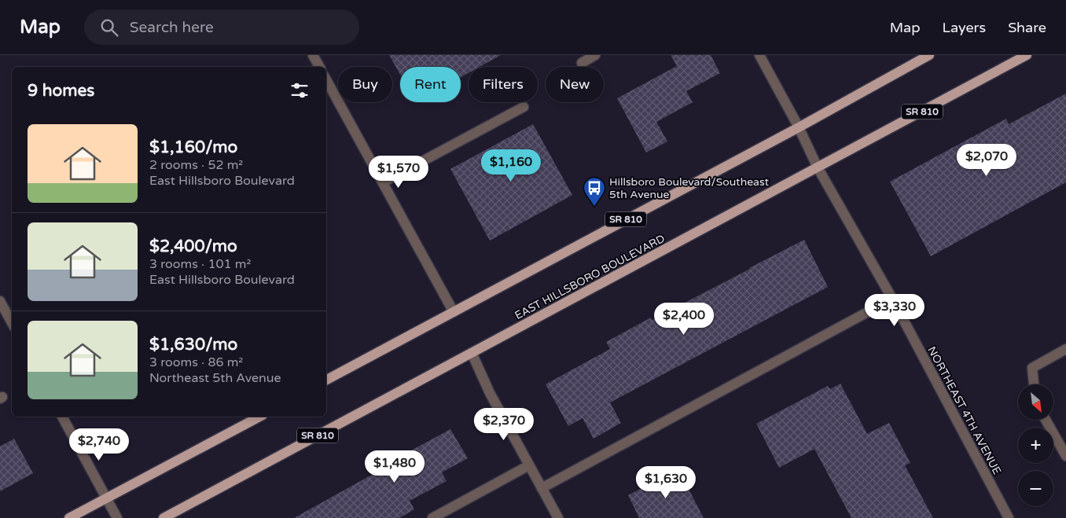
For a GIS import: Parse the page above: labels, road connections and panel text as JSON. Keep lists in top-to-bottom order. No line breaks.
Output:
{"streets":{"main road":["SR 810","EAST HILLSBORO BOULEVARD"],"street":["NORTHEAST 4TH AVENUE"]},"crossings":[["SR 810","NORTHEAST 4TH AVENUE"],["EAST HILLSBORO BOULEVARD","NORTHEAST 4TH AVENUE"]],"places":{"bus stop":["Hillsboro Boulevard/Southeast 5th Avenue"]},"north":"bottom right","page":{"header":"Map","search":"Search here","nav":["Map","Layers","Share"],"chip":["Buy","Rent","Filters","New"],"heading":"9 homes","list":[{"name":"$1,160/mo","note":"2 rooms · 52 m² · East Hillsboro Boulevard"},{"name":"$2,400/mo","note":"3 rooms · 101 m² · East Hillsboro Boulevard"},{"name":"$1,630/mo","note":"3 rooms · 86 m² · Northeast 5th Avenue"}],"price":["$2,070","$1,160","$1,570","$3,330","$2,400","$2,370","$2,740","$1,480","$1,630"],"map_buttons":["+","−"]}}
